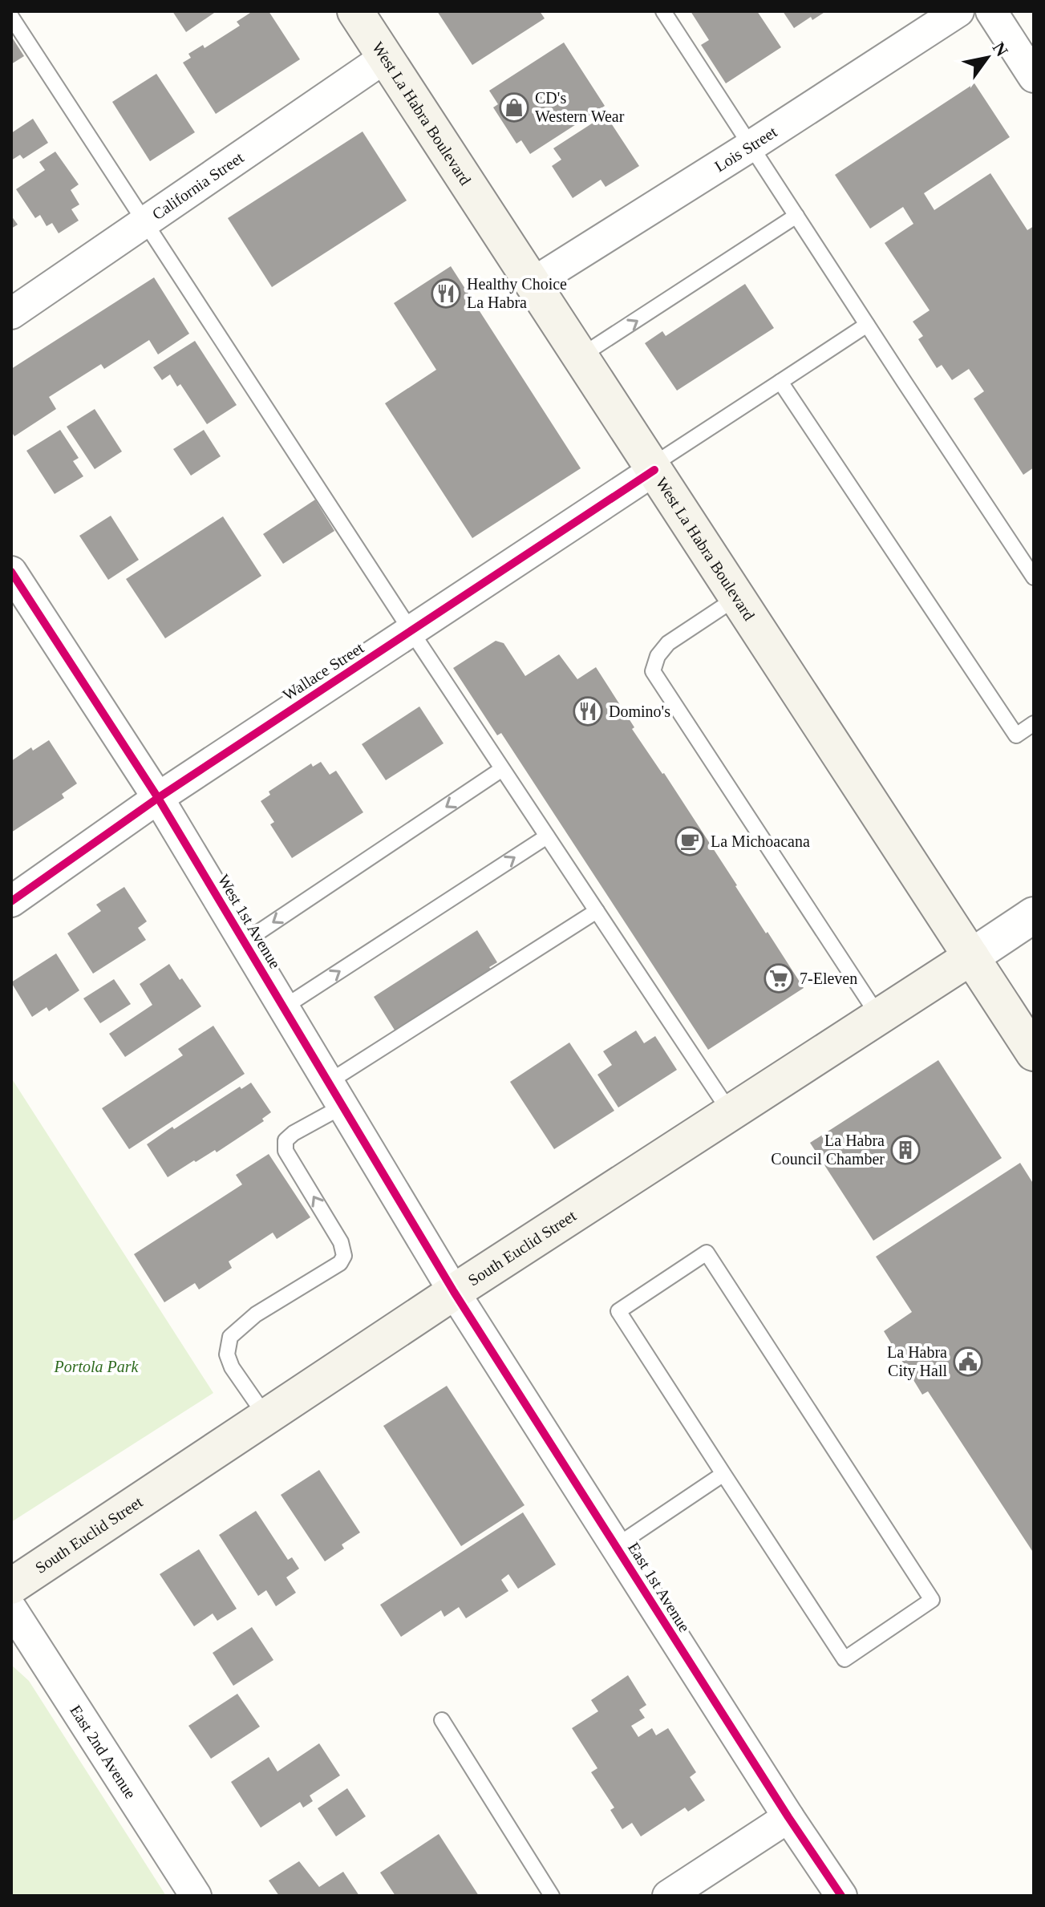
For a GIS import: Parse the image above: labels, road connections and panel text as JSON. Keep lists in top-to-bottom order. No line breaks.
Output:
{"streets":{"main road":["West La Habra Boulevard","South Euclid Street"],"street":["Lois Street","California Street","Wallace Street","West 1st Avenue","East 1st Avenue","East 2nd Avenue"]},"crossings":[["West La Habra Boulevard","Lois Street"],["West La Habra Boulevard","California Street"],["West La Habra Boulevard","Wallace Street"],["West La Habra Boulevard","South Euclid Street"],["Wallace Street","West 1st Avenue"],["West 1st Avenue","South Euclid Street"],["West 1st Avenue","East 1st Avenue"],["South Euclid Street","East 1st Avenue"]],"parks":["Portola Park"],"places":{"shop":["CD's Western Wear"],"restaurant":["Healthy Choice La Habra","Domino's"],"cafe":["La Michoacana"],"supermarket":["7-Eleven"],"building":["La Habra Council Chamber"],"public building":["La Habra City Hall"]},"north":"top right"}
